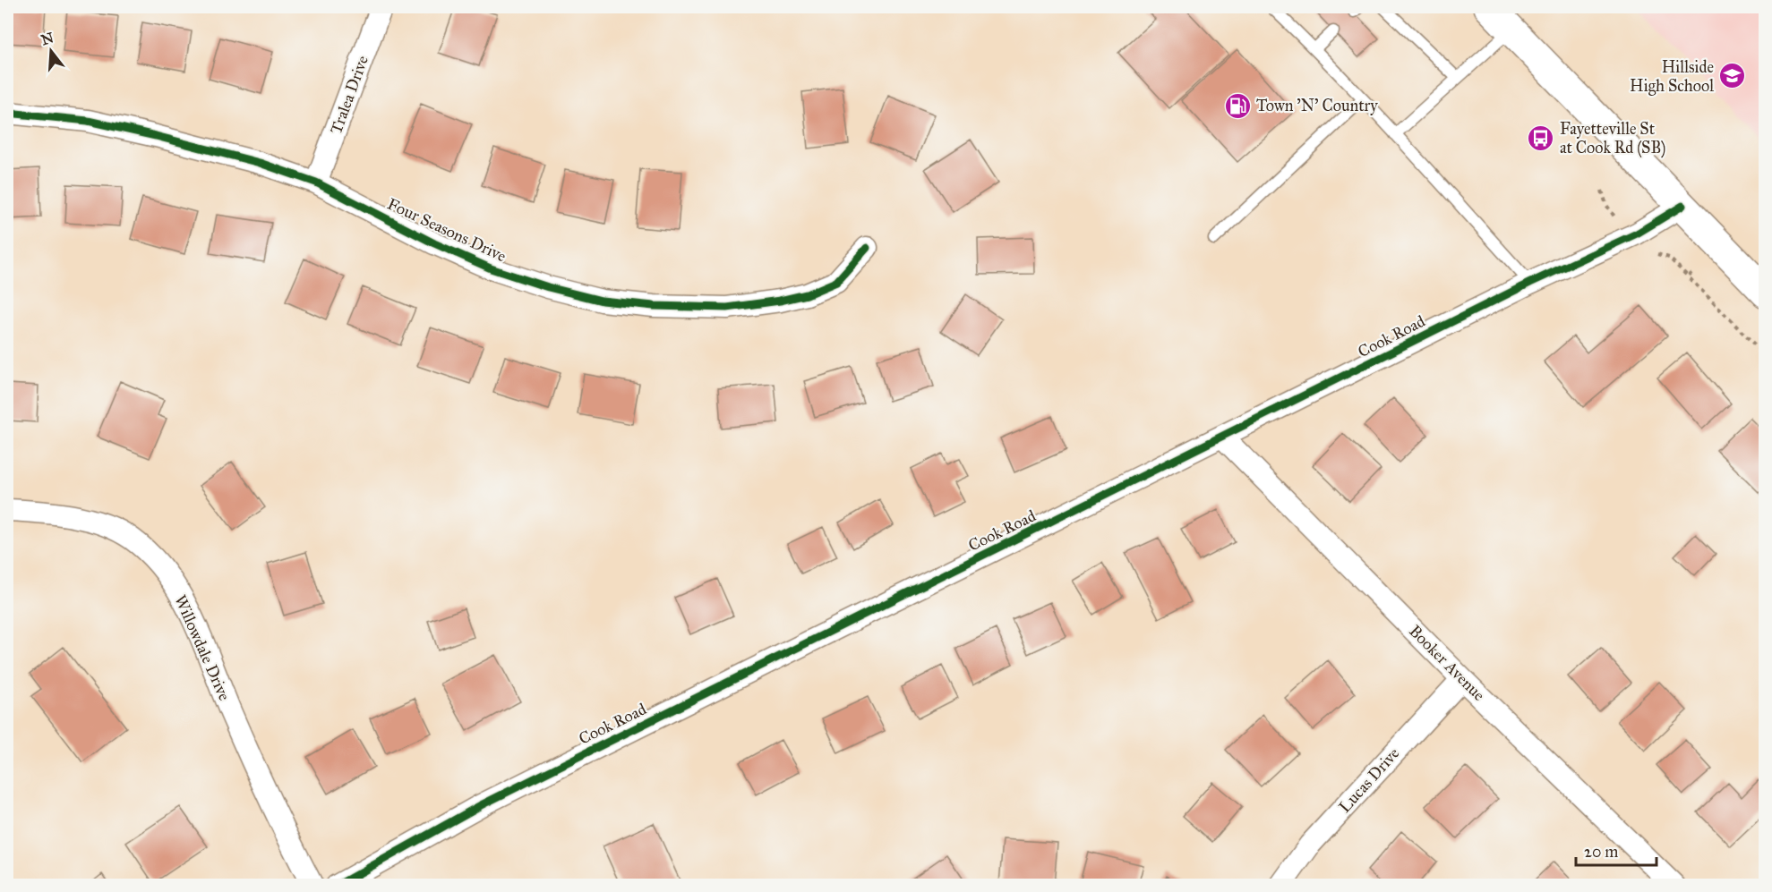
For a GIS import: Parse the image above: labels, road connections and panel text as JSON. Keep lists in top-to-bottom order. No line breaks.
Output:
{"streets":{"street":["Tralea Drive","Four Seasons Drive","Cook Road","Willowdale Drive","Booker Avenue","Lucas Drive"]},"crossings":[["Tralea Drive","Four Seasons Drive"],["Cook Road","Booker Avenue"],["Booker Avenue","Lucas Drive"]],"places":{"school or university":["Hillside High School"],"fuel station":["Town 'N' Country"],"bus stop":["Fayetteville St at Cook Rd (SB)"]},"scale_bar":"20 m","north":"top"}
